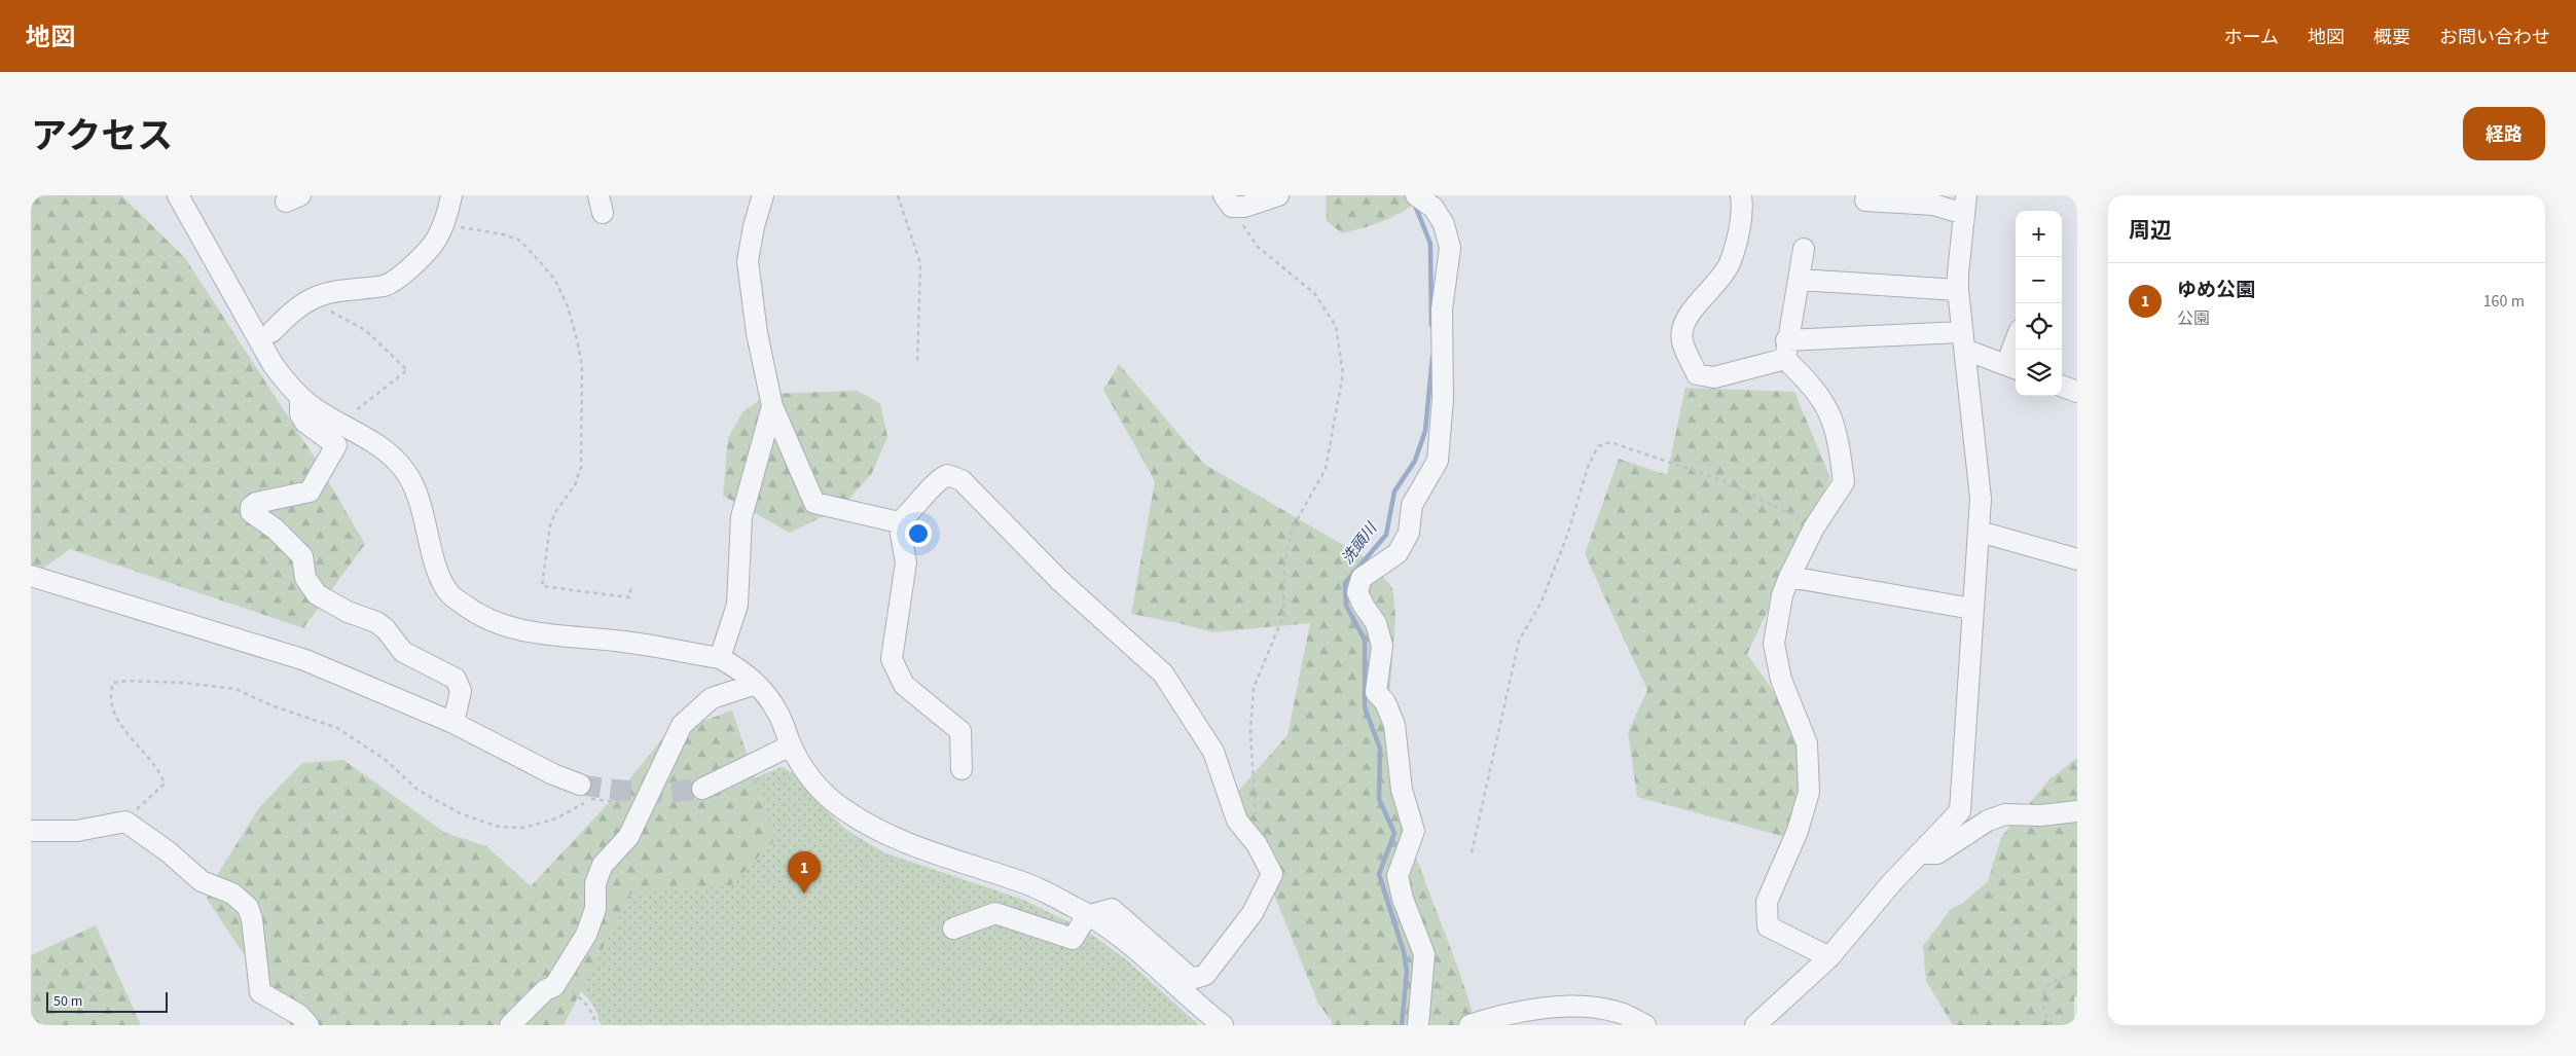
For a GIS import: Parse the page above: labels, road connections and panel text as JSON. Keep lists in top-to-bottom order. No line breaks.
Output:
{"water":["洗頭川"],"scale_bar":"50 m","page":{"header":"地図","nav":["ホーム","地図","概要","お問い合わせ"],"title":"アクセス","buttons":"経路","heading":"周辺","map_buttons":["+","−"],"list":[{"mark":"1","name":"ゆめ公園","note":"公園","value":"160 m"}],"pins":"1","scale":"50 m"}}
